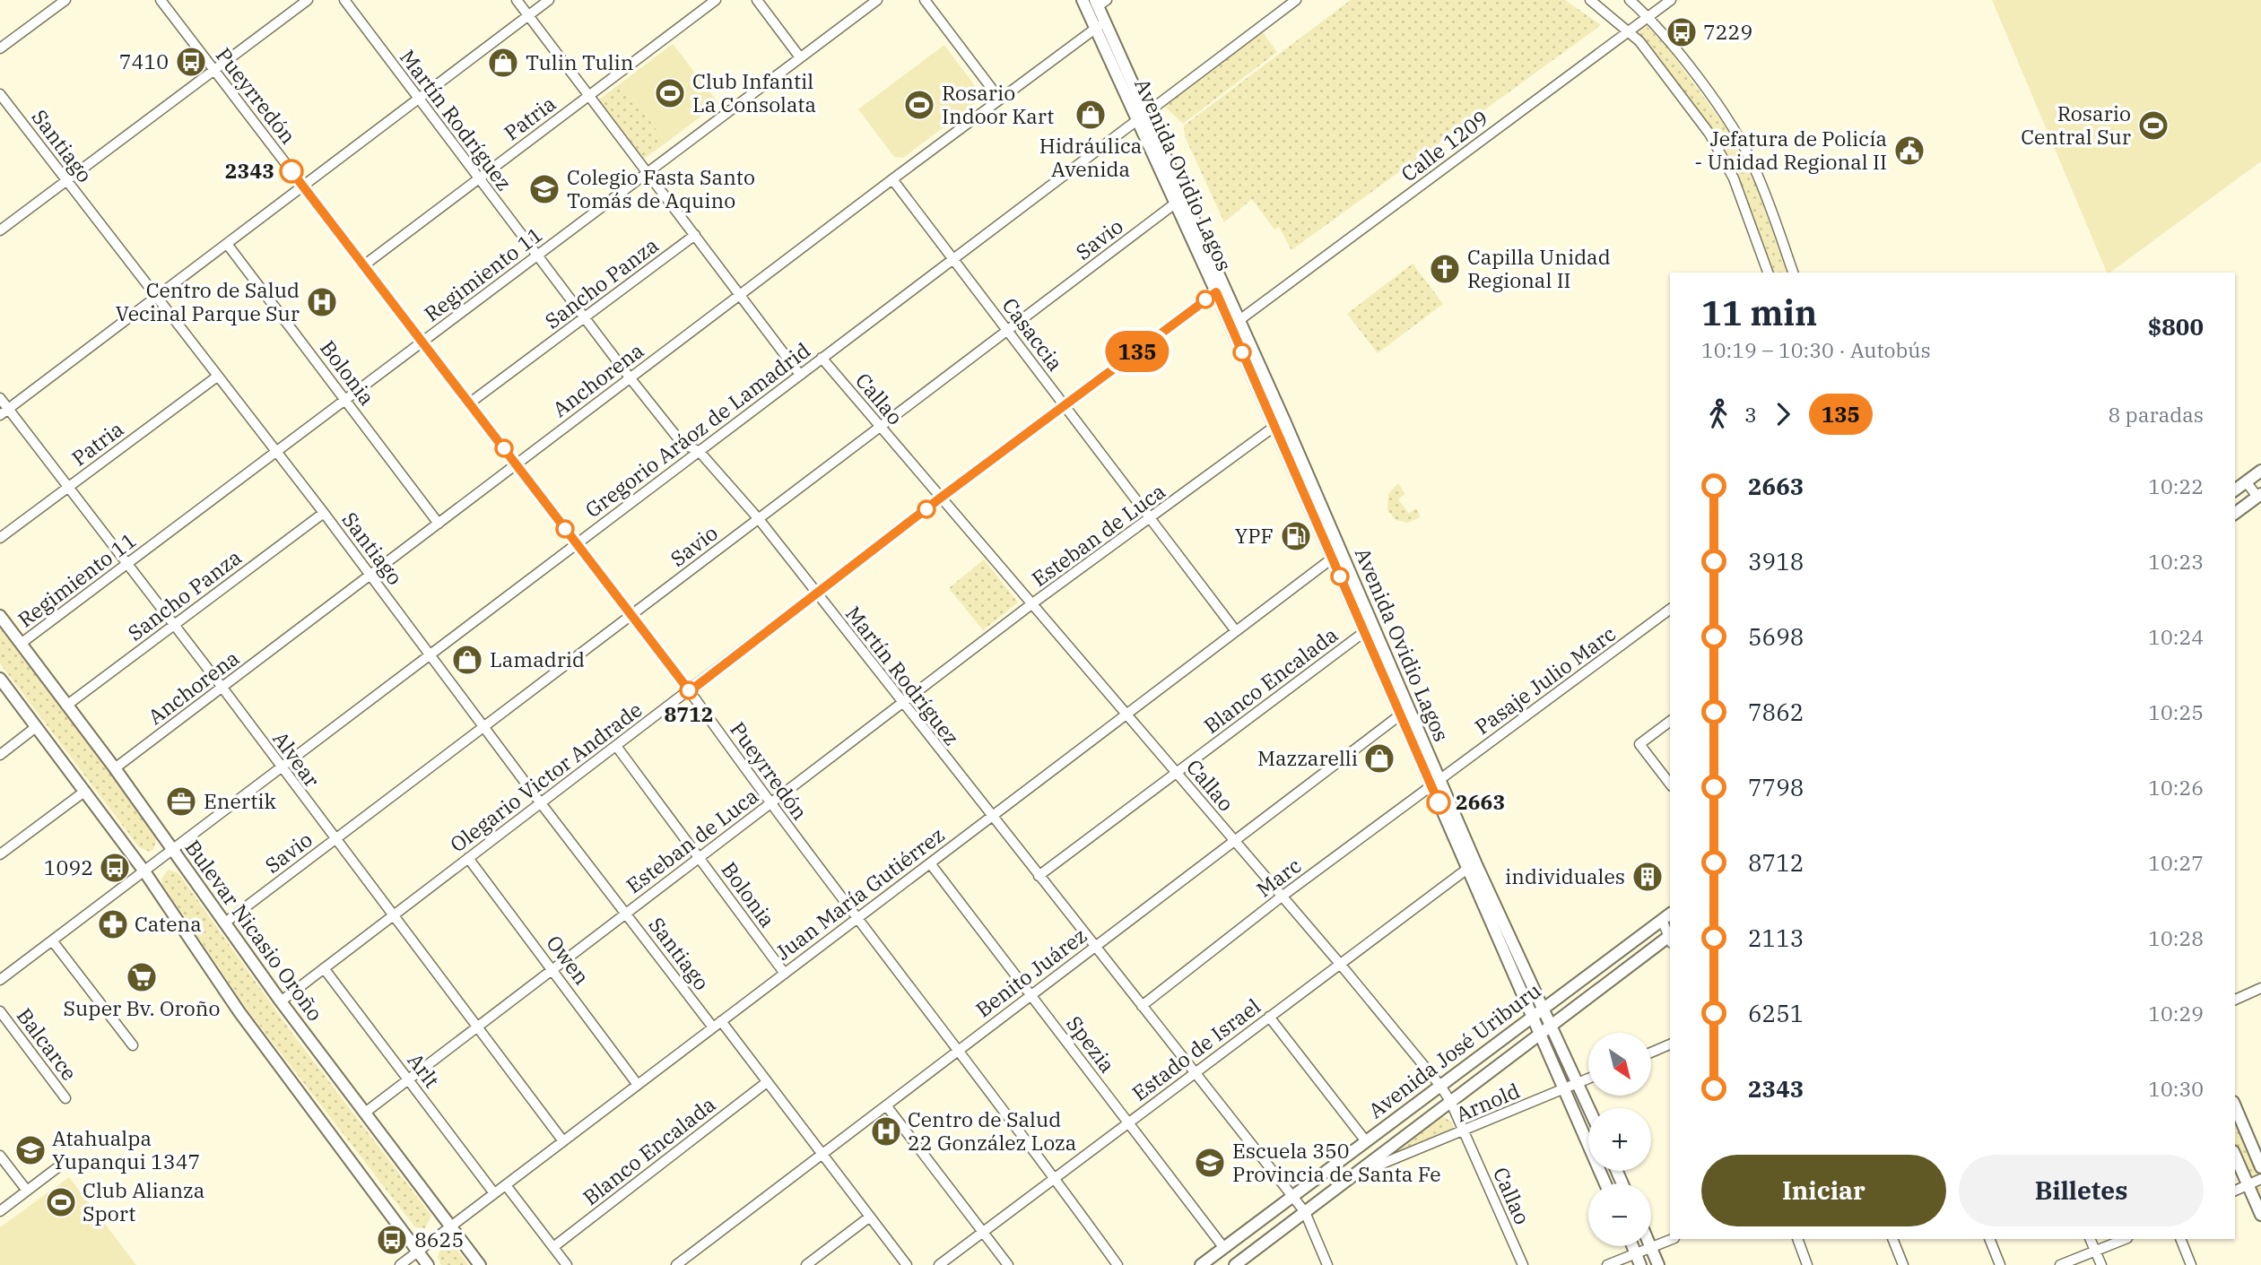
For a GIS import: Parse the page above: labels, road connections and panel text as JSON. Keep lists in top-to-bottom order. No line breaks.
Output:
{"streets":{"main road":["Avenida Ovidio Lagos","Bulevar Nicasio Oroño","Avenida José Uriburu"],"street":["Pueyrredón","Patria","Martín Rodríguez","Santiago","Calle 1209","Savio","Regimiento 11","Sancho Panza","Casaccia","Bolonia","Anchorena","Callao","Gregorio Aráoz de Lamadrid","Esteban de Luca","Blanco Encalada","Pasaje Julio Marc","Alvear","Olegario Victor Andrade","Marc","Juan María Gutiérrez","Owen","Benito Juárez","Balcarce","Spezia","Estado de Israel","Arlt","Arnold"]},"crossings":[["Pueyrredón","Patria"],["Pueyrredón","Savio"],["Pueyrredón","Regimiento 11"],["Pueyrredón","Sancho Panza"],["Pueyrredón","Anchorena"],["Pueyrredón","Gregorio Aráoz de Lamadrid"],["Pueyrredón","Esteban de Luca"],["Pueyrredón","Olegario Victor Andrade"],["Pueyrredón","Juan María Gutiérrez"],["Pueyrredón","Benito Juárez"],["Pueyrredón","Estado de Israel"],["Patria","Martín Rodríguez"],["Patria","Santiago"],["Patria","Alvear"],["Martín Rodríguez","Savio"],["Martín Rodríguez","Regimiento 11"],["Martín Rodríguez","Sancho Panza"],["Martín Rodríguez","Anchorena"],["Martín Rodríguez","Gregorio Aráoz de Lamadrid"],["Martín Rodríguez","Esteban de Luca"],["Martín Rodríguez","Blanco Encalada"],["Martín Rodríguez","Olegario Victor Andrade"],["Martín Rodríguez","Marc"],["Martín Rodríguez","Juan María Gutiérrez"],["Martín Rodríguez","Benito Juárez"],["Martín Rodríguez","Estado de Israel"],["Martín Rodríguez","Avenida José Uriburu"],["Santiago","Savio"],["Santiago","Regimiento 11"],["Santiago","Sancho Panza"],["Santiago","Anchorena"],["Santiago","Gregorio Aráoz de Lamadrid"],["Santiago","Esteban de Luca"],["Santiago","Blanco Encalada"],["Santiago","Olegario Victor Andrade"],["Santiago","Juan María Gutiérrez"],["Santiago","Benito Juárez"],["Calle 1209","Avenida Ovidio Lagos"],["Avenida Ovidio Lagos","Savio"],["Avenida Ovidio Lagos","Anchorena"],["Avenida Ovidio Lagos","Gregorio Aráoz de Lamadrid"],["Avenida Ovidio Lagos","Esteban de Luca"],["Avenida Ovidio Lagos","Blanco Encalada"],["Avenida Ovidio Lagos","Pasaje Julio Marc"],["Avenida Ovidio Lagos","Olegario Victor Andrade"],["Avenida Ovidio Lagos","Marc"],["Avenida Ovidio Lagos","Juan María Gutiérrez"],["Avenida Ovidio Lagos","Benito Juárez"],["Avenida Ovidio Lagos","Estado de Israel"],["Avenida Ovidio Lagos","Avenida José Uriburu"],["Avenida Ovidio Lagos","Arnold"],["Savio","Casaccia"],["Savio","Callao"],["Savio","Alvear"],["Savio","Bulevar Nicasio Oroño"],["Regimiento 11","Bolonia"],["Regimiento 11","Alvear"],["Regimiento 11","Bulevar Nicasio Oroño"],["Sancho Panza","Alvear"],["Sancho Panza","Bulevar Nicasio Oroño"],["Casaccia","Anchorena"],["Casaccia","Gregorio Aráoz de Lamadrid"],["Casaccia","Esteban de Luca"],["Casaccia","Olegario Victor Andrade"],["Casaccia","Juan María Gutiérrez"],["Bolonia","Anchorena"],["Bolonia","Esteban de Luca"],["Bolonia","Olegario Victor Andrade"],["Bolonia","Juan María Gutiérrez"],["Anchorena","Alvear"],["Anchorena","Bulevar Nicasio Oroño"],["Callao","Gregorio Aráoz de Lamadrid"],["Callao","Esteban de Luca"],["Callao","Blanco Encalada"],["Callao","Olegario Victor Andrade"],["Callao","Marc"],["Callao","Juan María Gutiérrez"],["Callao","Benito Juárez"],["Callao","Estado de Israel"],["Callao","Avenida José Uriburu"],["Callao","Arnold"],["Gregorio Aráoz de Lamadrid","Alvear"],["Gregorio Aráoz de Lamadrid","Bulevar Nicasio Oroño"],["Esteban de Luca","Alvear"],["Esteban de Luca","Bulevar Nicasio Oroño"],["Esteban de Luca","Owen"],["Esteban de Luca","Arlt"],["Pasaje Julio Marc","Marc"],["Alvear","Olegario Victor Andrade"],["Alvear","Juan María Gutiérrez"],["Olegario Victor Andrade","Bulevar Nicasio Oroño"],["Olegario Victor Andrade","Owen"],["Olegario Victor Andrade","Arlt"],["Juan María Gutiérrez","Bulevar Nicasio Oroño"],["Juan María Gutiérrez","Owen"],["Juan María Gutiérrez","Spezia"],["Juan María Gutiérrez","Arlt"],["Benito Juárez","Spezia"],["Spezia","Estado de Israel"],["Spezia","Avenida José Uriburu"],["Avenida José Uriburu","Arnold"]],"places":{"bus stop":["7229","7410","1092","8625"],"shop":["Tulin Tulin","Hidráulica Avenida","Lamadrid","Mazzarelli"],"sports":["Club Infantil La Consolata","Rosario Indoor Kart","Rosario Central Sur","Club Alianza Sport"],"public building":["Jefatura de Policía - Unidad Regional II"],"other":["2343","8712","2663"],"school or university":["Colegio Fasta Santo Tomás de Aquino","Atahualpa Yupanqui 1347","Escuela 350 Provincia de Santa Fe"],"church":["Capilla Unidad Regional II"],"hospital":["Centro de Salud Vecinal Parque Sur","Centro de Salud 22 González Loza"],"fuel station":["YPF"],"office":["Enertik"],"building":["individuales"],"pharmacy":["Catena"],"supermarket":["Super Bv. Oroño"]},"lines":["bus line 135"],"north":"bottom right","page":{"on_map":"135","heading":["11 min","10:19 – 10:30 · Autobús","$800"],"legs":["3","135","8 paradas"],"list":[{"name":"2663","value":"10:22"},{"name":"3918","value":"10:23"},{"name":"5698","value":"10:24"},{"name":"7862","value":"10:25"},{"name":"7798","value":"10:26"},{"name":"8712","value":"10:27"},{"name":"2113","value":"10:28"},{"name":"6251","value":"10:29"},{"name":"2343","value":"10:30"}],"map_buttons":["+","−"],"buttons":["Iniciar","Billetes"]}}
